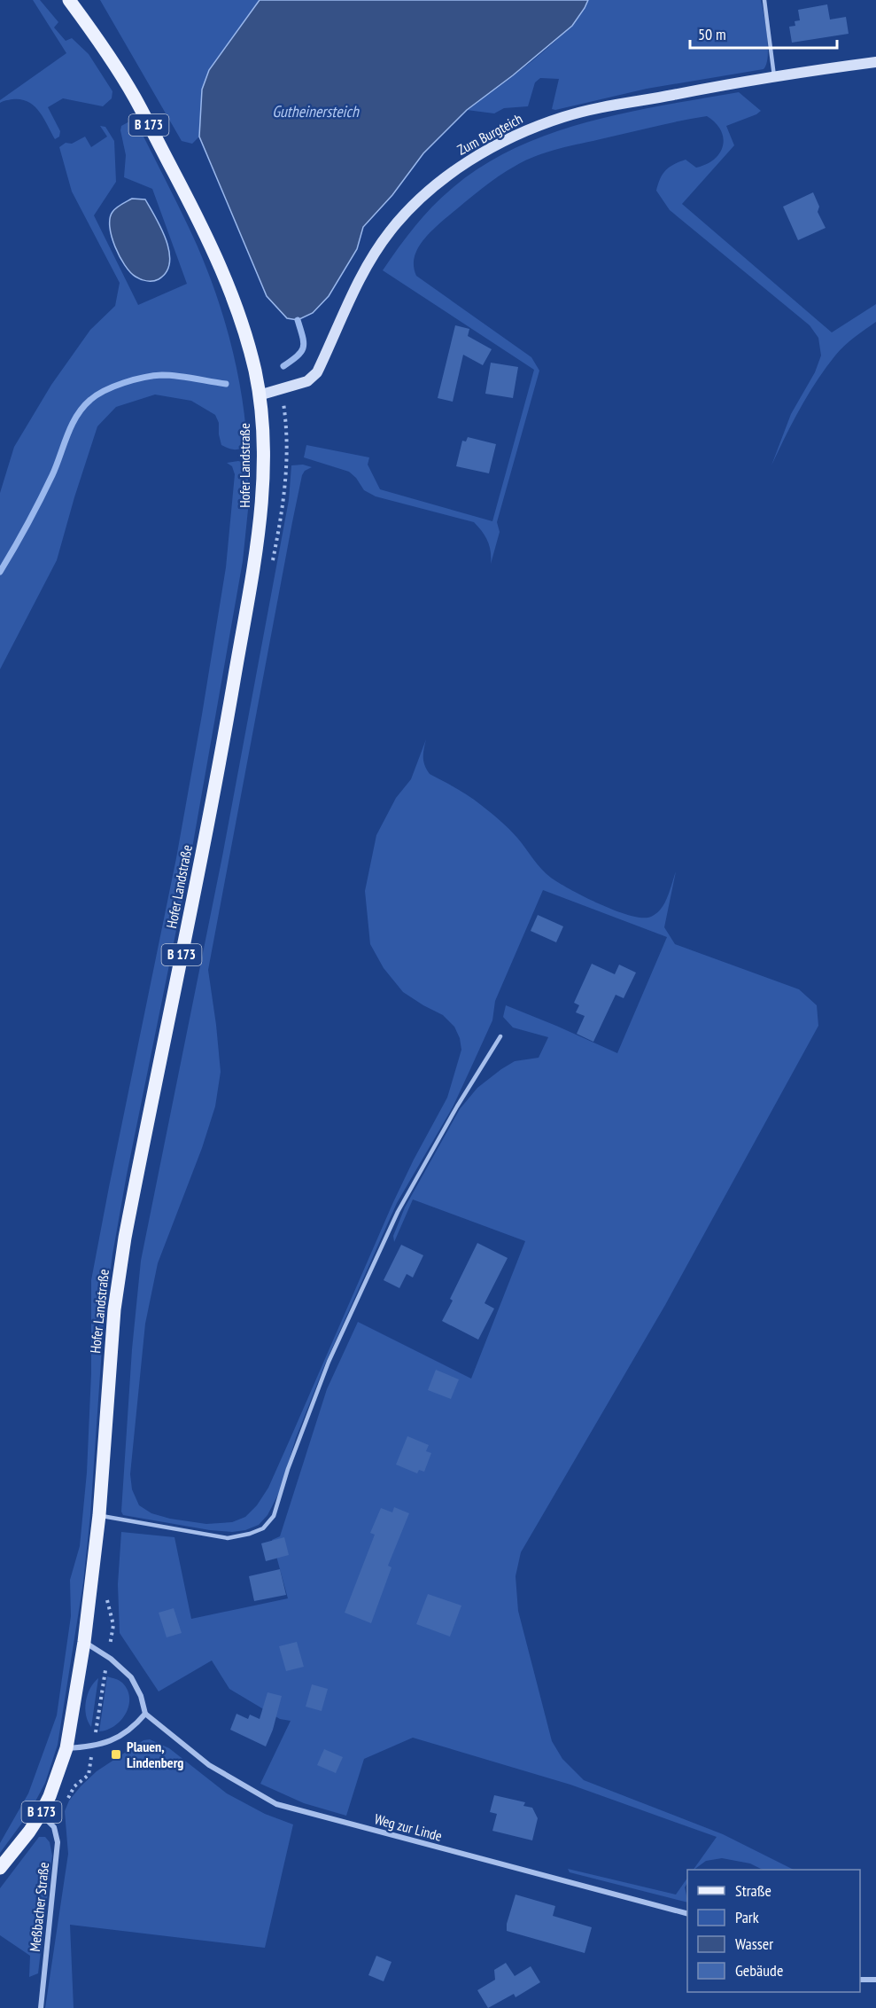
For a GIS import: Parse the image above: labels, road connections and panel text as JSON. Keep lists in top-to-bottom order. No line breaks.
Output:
{"streets":{"main road":["B 173","Hofer Landstraße"],"street":["Zum Burgteich","Weg zur Linde","Meßbacher Straße"]},"crossings":[["Zum Burgteich","Hofer Landstraße"],["Hofer Landstraße","Meßbacher Straße"]],"water":["Gutheinersteich"],"places":{"transit":["Plauen, Lindenberg"]},"legend":["Straße","Park","Wasser","Gebäude"],"scale_bar":"50 m"}
